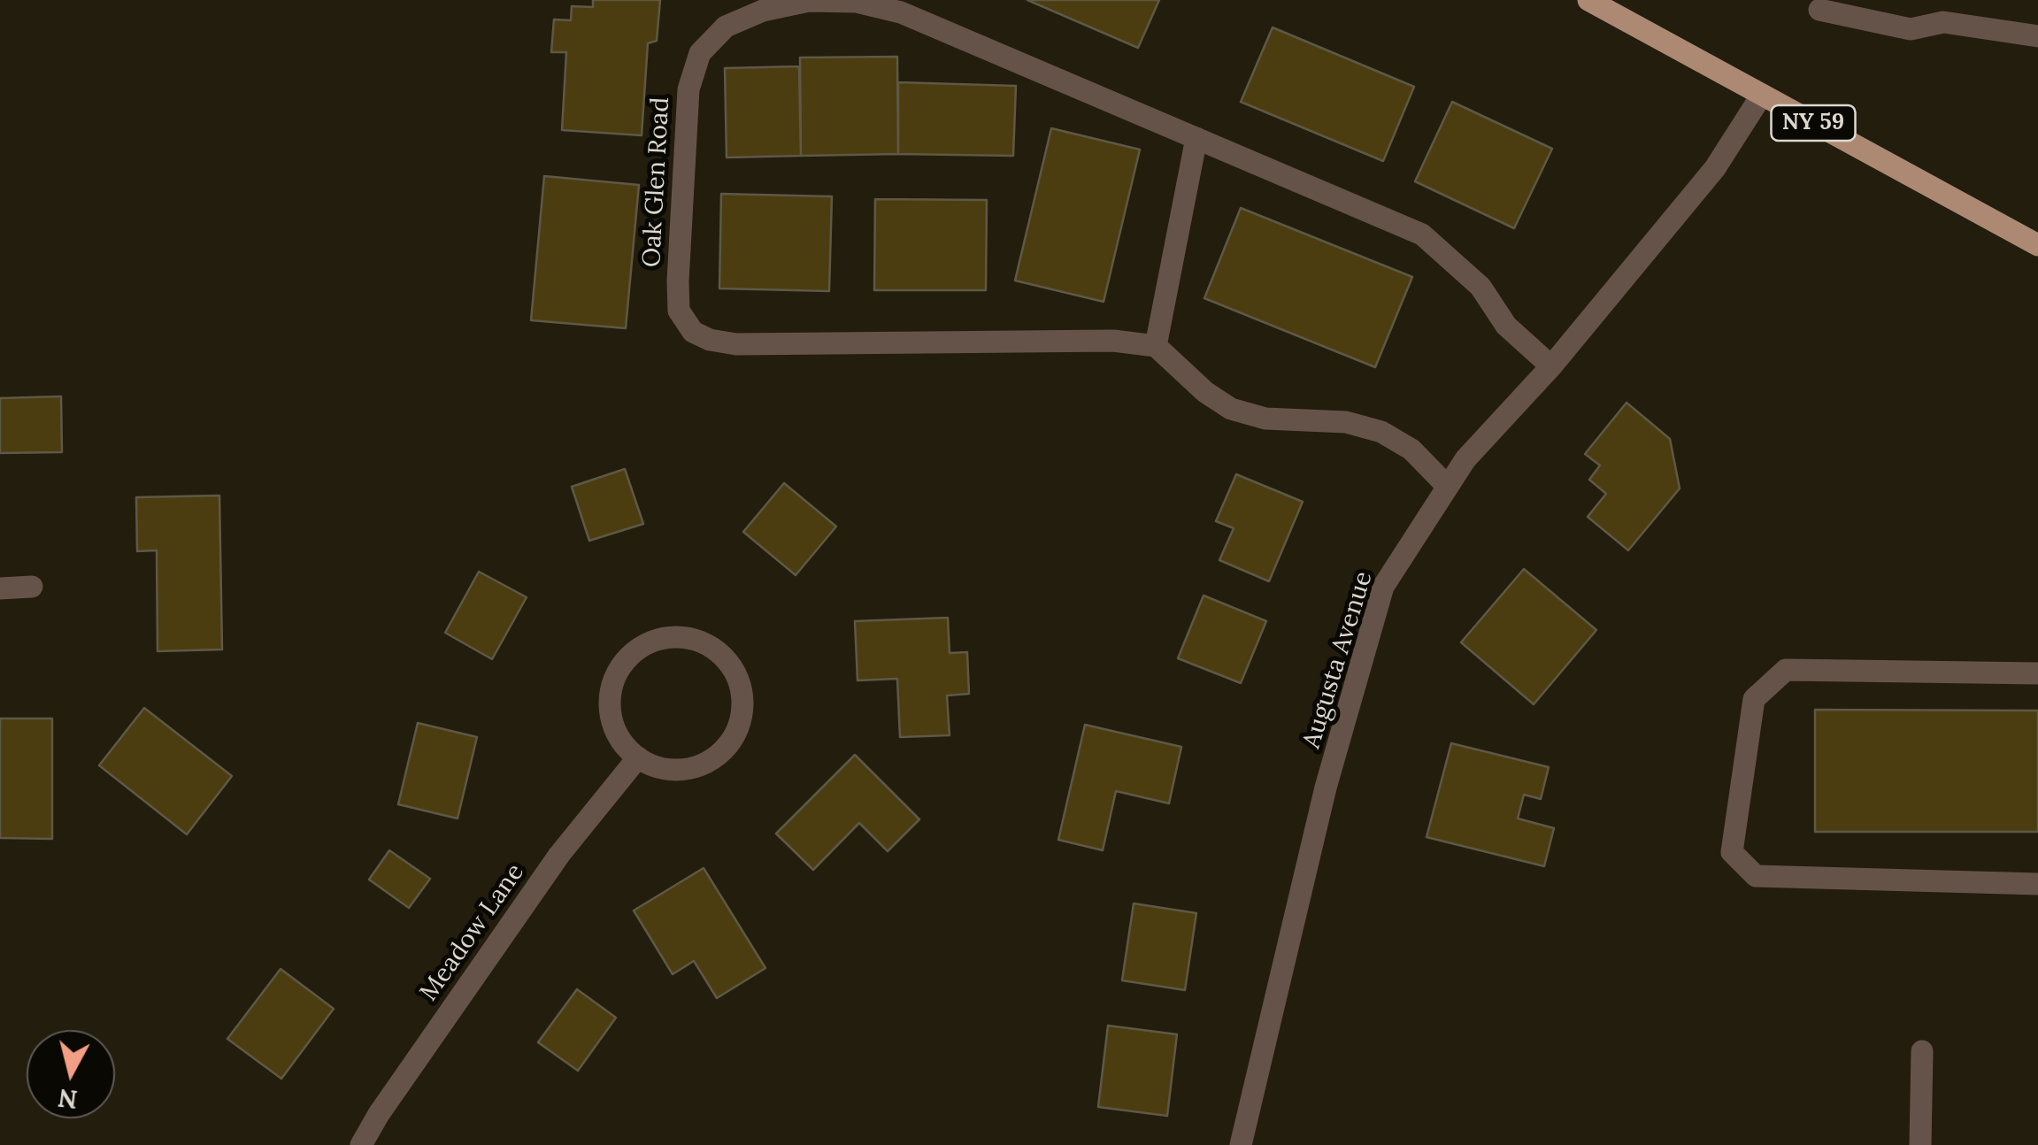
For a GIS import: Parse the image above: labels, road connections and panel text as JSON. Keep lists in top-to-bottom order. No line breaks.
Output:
{"streets":{"main road":["NY 59"],"street":["Oak Glen Road","Augusta Avenue","Meadow Lane"]},"crossings":[["NY 59","Augusta Avenue"],["Oak Glen Road","Augusta Avenue"]],"north":"bottom"}
